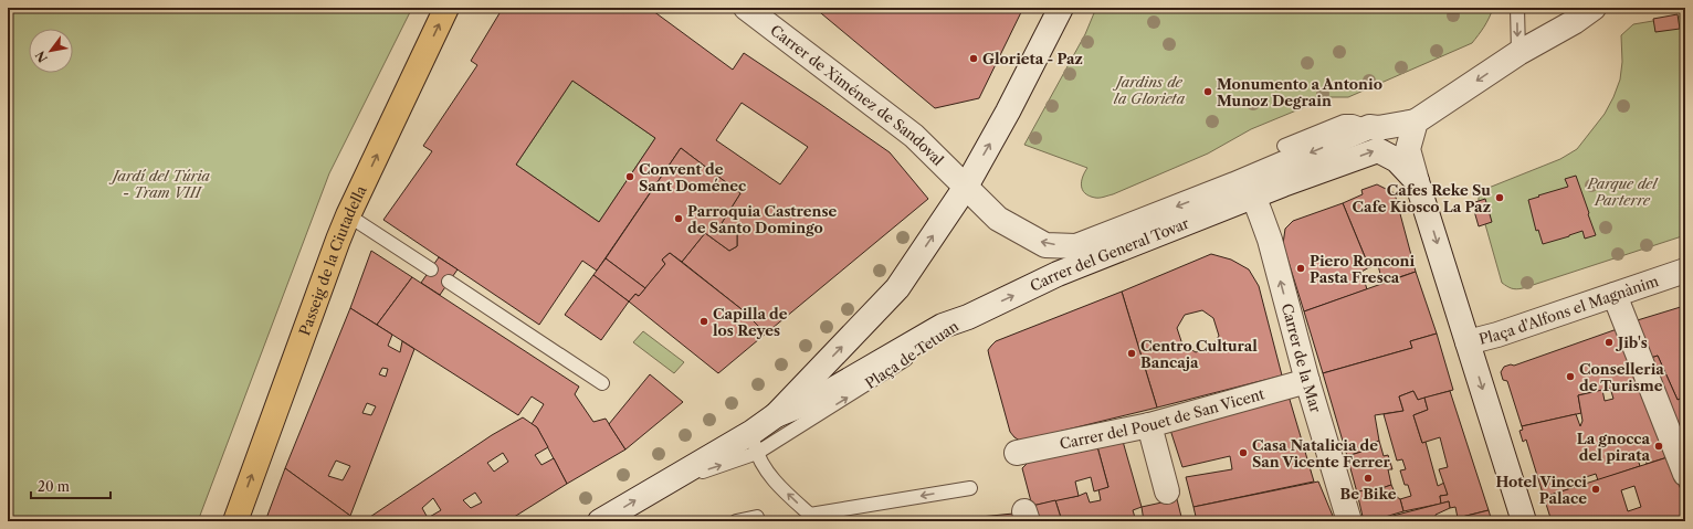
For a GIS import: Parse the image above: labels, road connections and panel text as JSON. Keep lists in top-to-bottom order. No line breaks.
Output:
{"streets":{"main road":["Passeig de la Ciutadella"],"street":["Carrer de Ximénez de Sandoval","Carrer del General Tovar","Plaça d'Alfons el Magnànim","Plaça de Tetuan","Carrer de la Mar","Carrer del Pouet de San Vicent"]},"crossings":[["Carrer de Ximénez de Sandoval","Carrer del General Tovar"],["Carrer de Ximénez de Sandoval","Plaça de Tetuan"],["Carrer del General Tovar","Plaça d'Alfons el Magnànim"],["Carrer del General Tovar","Plaça de Tetuan"],["Carrer del General Tovar","Carrer de la Mar"],["Carrer de la Mar","Carrer del Pouet de San Vicent"]],"one_way":["Passeig de la Ciutadella","Plaça d'Alfons el Magnànim","Plaça de Tetuan","Carrer de la Mar"],"parks":["Jardins de la Glorieta","Jardí del Túria - Tram VIII","Parque del Parterre"],"places":["Glorieta - Paz","Monumento a Antonio Munoz Degrain","Convent de Sant Doménec","Cafes Reke Su Cafe Kiosco La Paz","Parroquia Castrense de Santo Domingo","Piero Ronconi Pasta Fresca","Capilla de los Reyes","Jib's","Centro Cultural Bancaja","Conselleria de Turisme","La gnocca del pirata","Casa Natalicia de San Vicente Ferrer","Be Bike","Hotel Vincci Palace"],"scale_bar":"20 m","north":"bottom left"}
